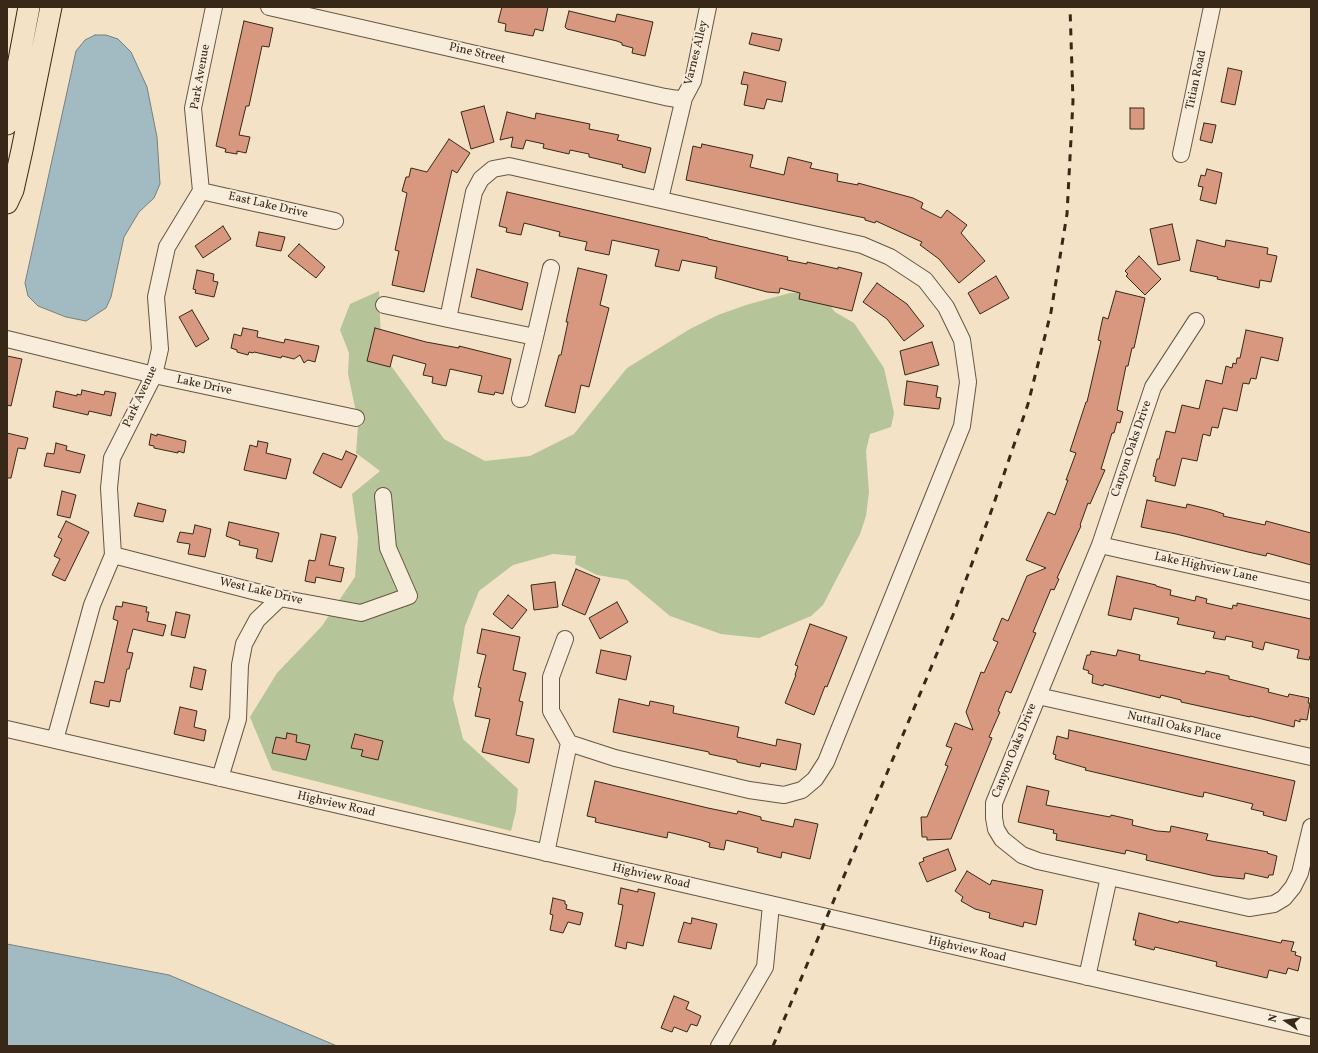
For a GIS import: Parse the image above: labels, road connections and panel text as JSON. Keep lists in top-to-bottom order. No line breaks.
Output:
{"streets":{"street":["Varnes Alley","Pine Street","Park Avenue","Titian Road","East Lake Drive","Lake Drive","Canyon Oaks Drive","Lake Highview Lane","West Lake Drive","Nuttall Oaks Place","Highview Road"]},"crossings":[["Varnes Alley","Pine Street"],["Park Avenue","East Lake Drive"],["Park Avenue","Lake Drive"],["Park Avenue","West Lake Drive"],["Park Avenue","Highview Road"],["Canyon Oaks Drive","Lake Highview Lane"],["Canyon Oaks Drive","Nuttall Oaks Place"]],"north":"left"}
